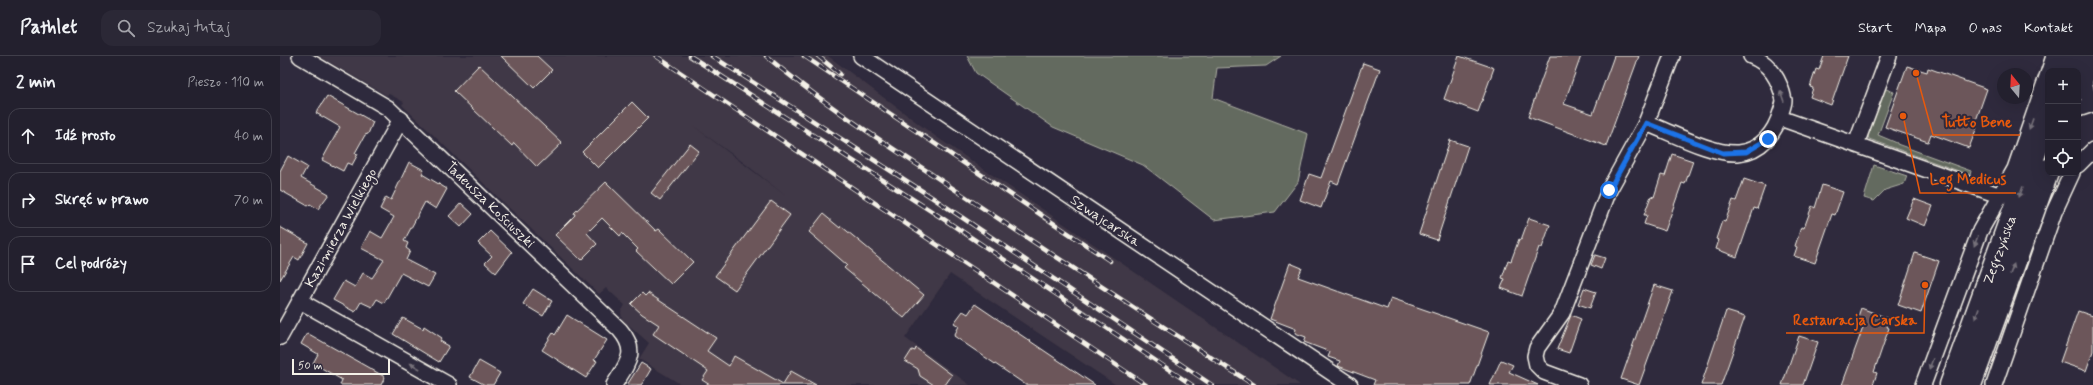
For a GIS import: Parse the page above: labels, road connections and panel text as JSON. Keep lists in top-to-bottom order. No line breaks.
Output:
{"streets":{"main road":["Zegrzyńska"],"street":["Tadeusza Kościuszki","Szwajcarska","Kazimierza Wielkiego"]},"crossings":[["Tadeusza Kościuszki","Kazimierza Wielkiego"]],"places":["Tutto Bene","Leg Medicus","Restauracja Carska"],"scale_bar":"50 m","north":"top","page":{"header":"Pathlet","search":"Szukaj tutaj","nav":["Start","Mapa","O nas","Kontakt"],"heading":["2 min","Pieszo · 110 m"],"map_buttons":["+","−"],"list":[["Idź prosto","40 m"],["Skręć w prawo","70 m"],"Cel podróży"],"scale":"50 m"}}
